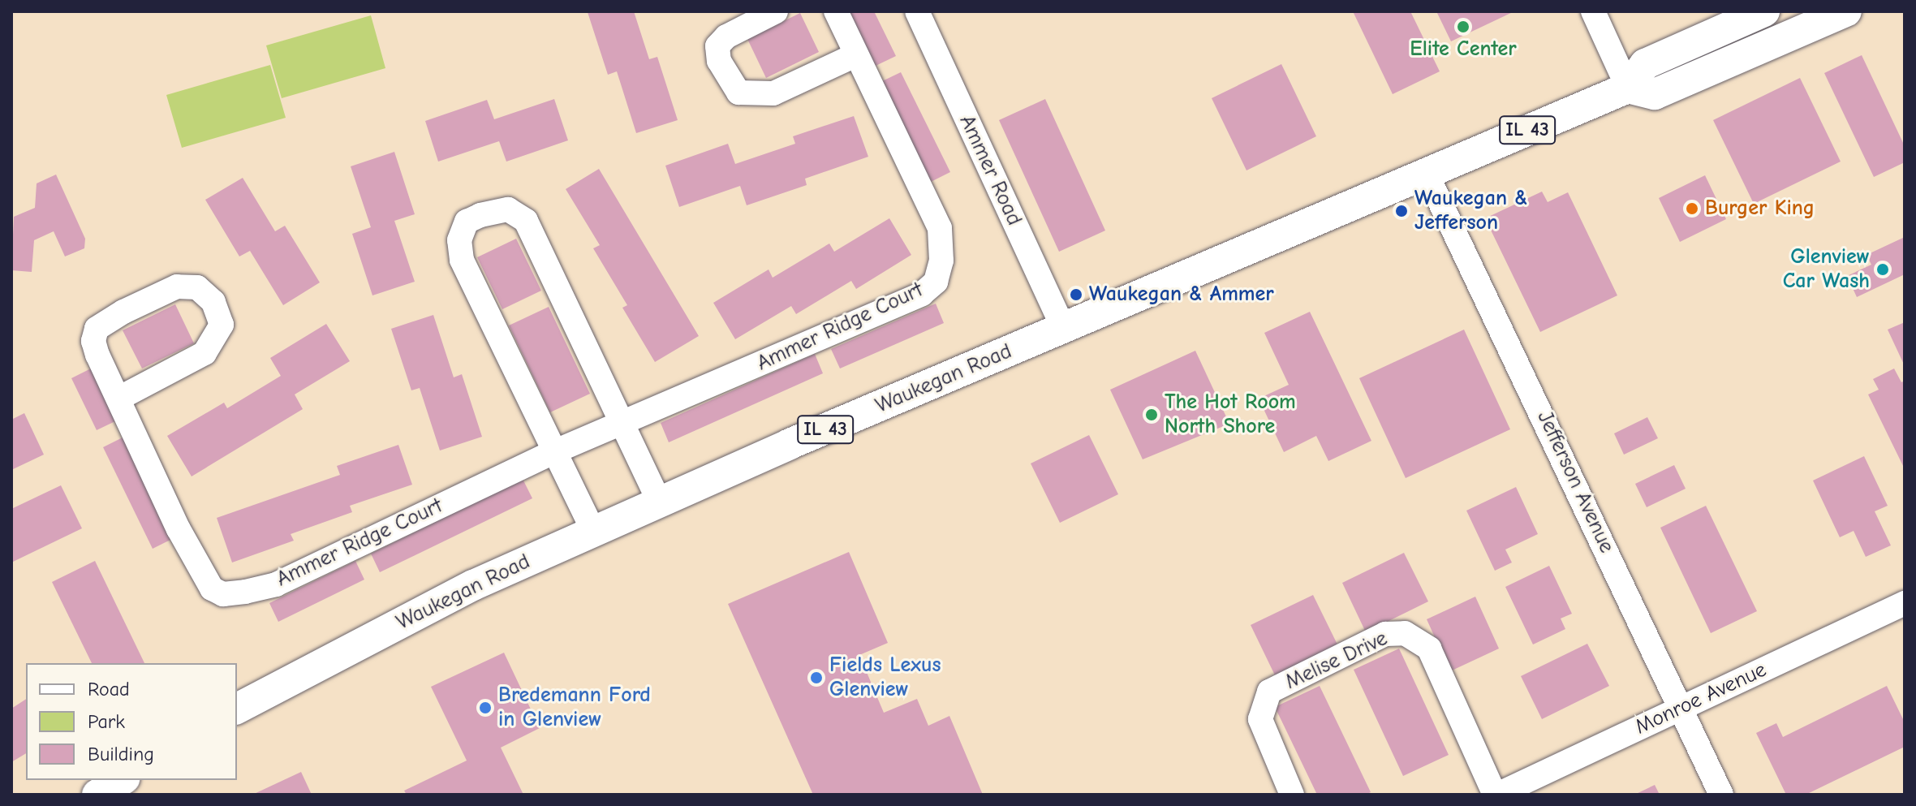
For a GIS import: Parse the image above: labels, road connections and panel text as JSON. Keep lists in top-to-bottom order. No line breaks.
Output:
{"streets":{"main road":["IL 43","Waukegan Road"],"street":["Ammer Road","Ammer Ridge Court","Jefferson Avenue","Melise Drive","Monroe Avenue"]},"crossings":[["Ammer Road","Waukegan Road"],["Waukegan Road","Jefferson Avenue"],["Jefferson Avenue","Monroe Avenue"],["Melise Drive","Monroe Avenue"]],"places":["Elite Center","Burger King","Waukegan & Jefferson","Glenview Car Wash","Waukegan & Ammer","The Hot Room North Shore","Fields Lexus Glenview","Bredemann Ford in Glenview"],"legend":["Road","Park","Building"]}
